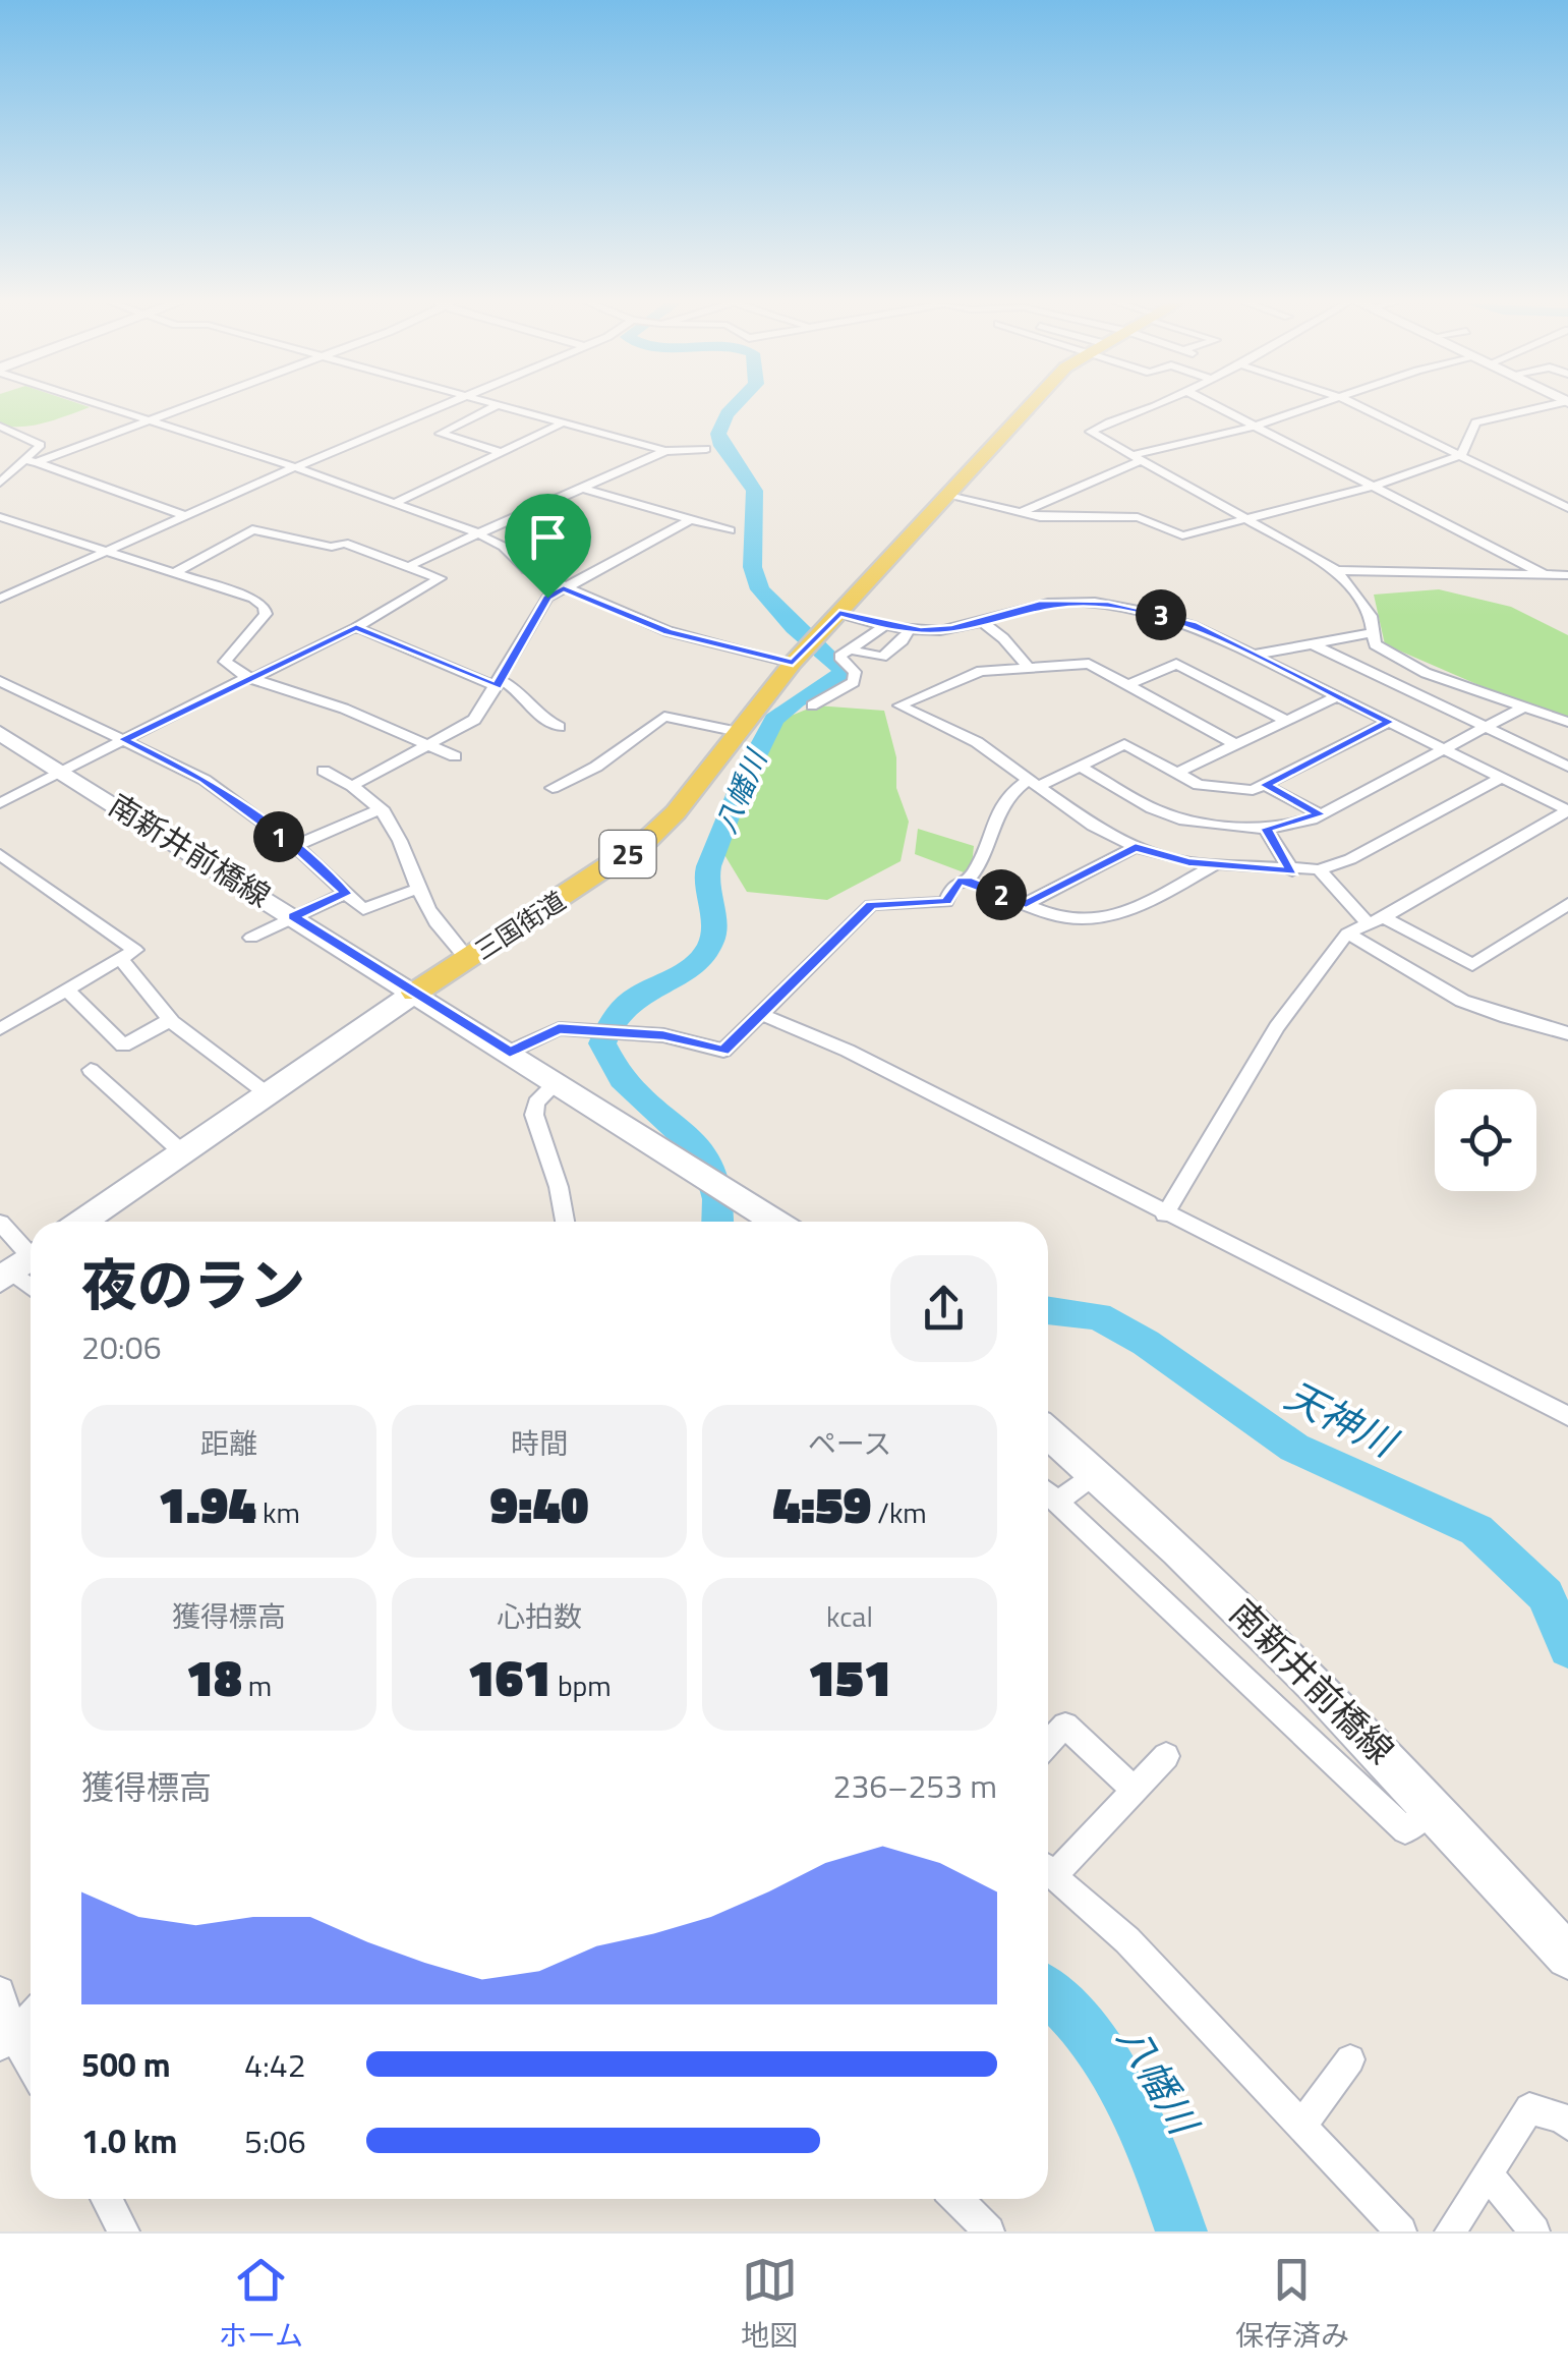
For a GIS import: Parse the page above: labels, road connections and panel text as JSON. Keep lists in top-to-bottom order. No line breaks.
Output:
{"streets":{"main road":["南新井前橋線","25","三国街道"]},"crossings":[["南新井前橋線","三国街道"]],"water":["八幡川","天神川"],"page":{"pins":["3","1","2"],"heading":["夜のラン","20:06"],"stats":[["距離","1.94 km"],["時間","9:40"],["ペース","4:59 /km"],["獲得標高","18 m"],["心拍数","161 bpm"],["kcal","151"]],"chart":["獲得標高","236–253 m"],"list":[{"name":"500 m","note":"4:42"},{"name":"1.0 km","note":"5:06"}],"tabs":["ホーム","地図","保存済み"]}}
